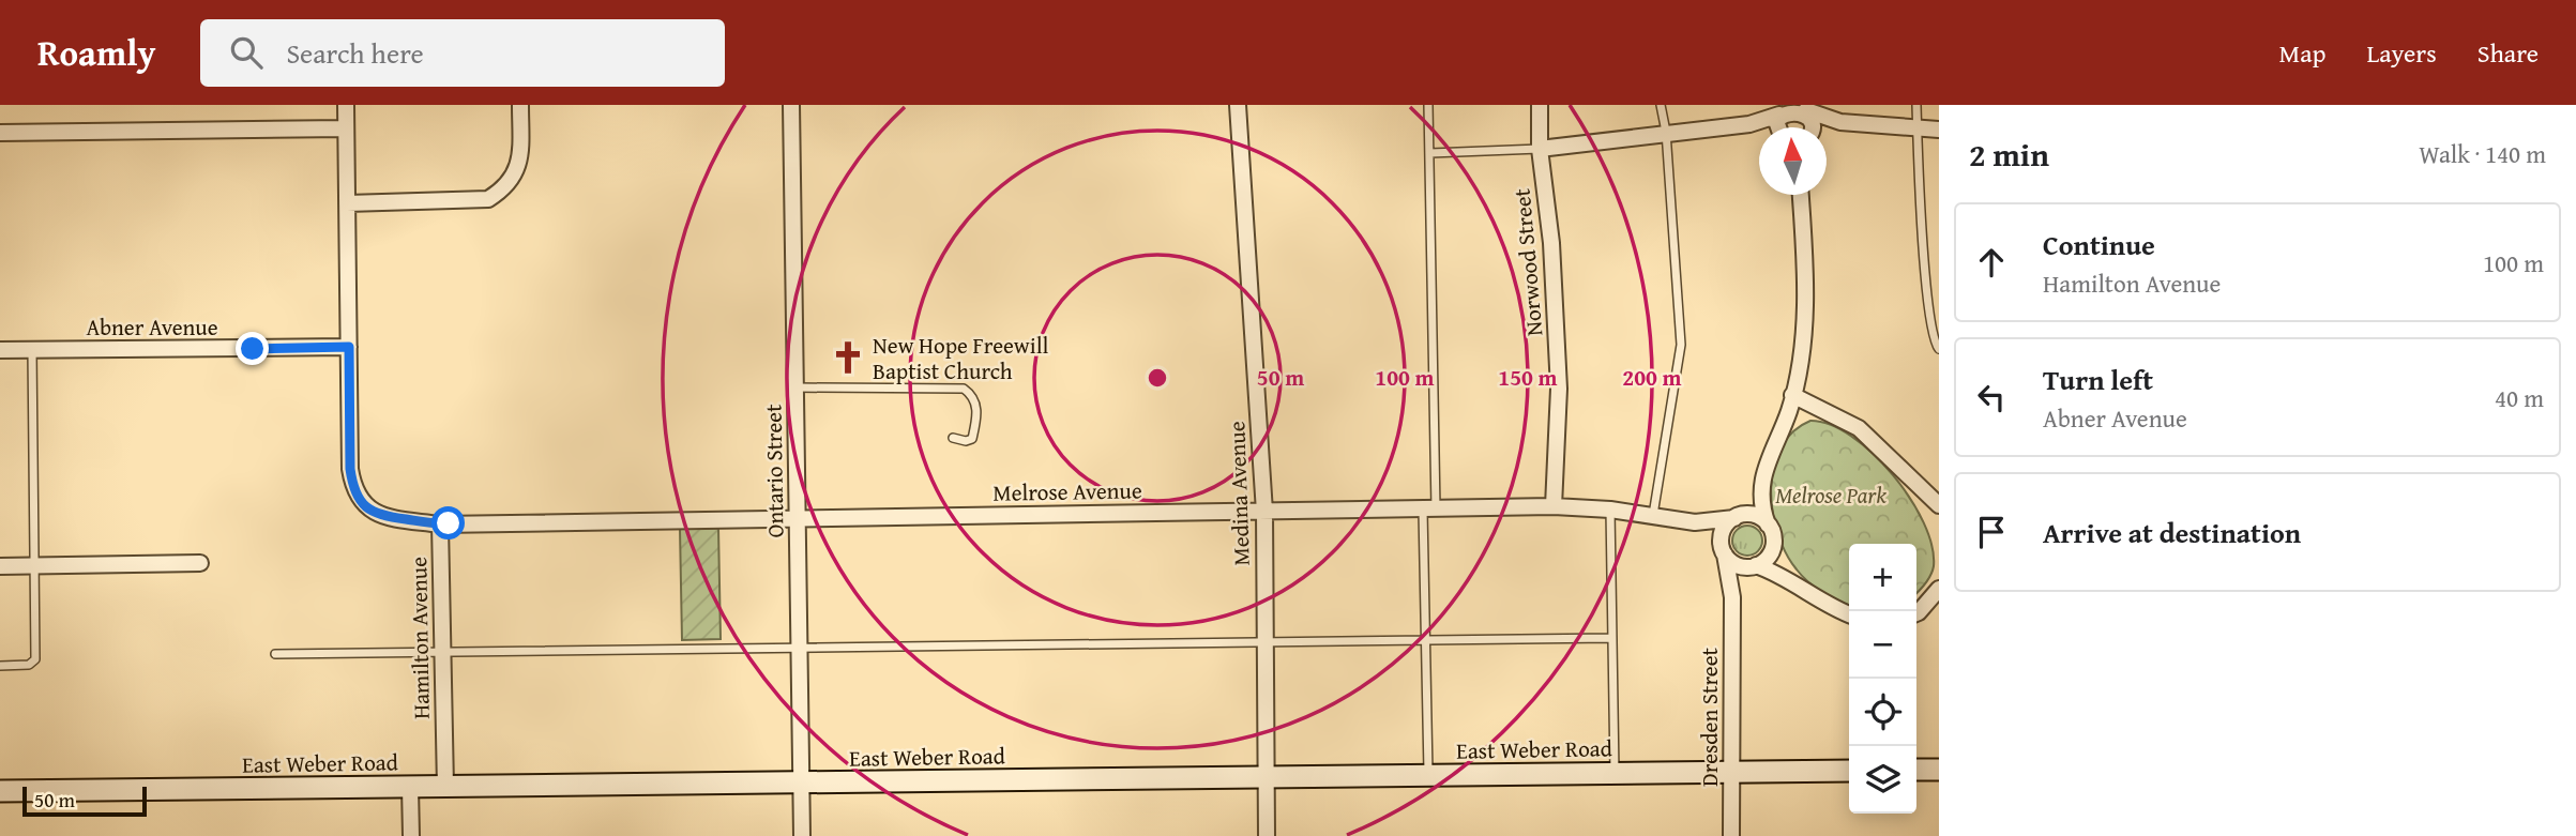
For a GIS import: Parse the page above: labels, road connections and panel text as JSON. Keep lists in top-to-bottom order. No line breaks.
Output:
{"streets":{"street":["Norwood Street","Abner Avenue","Ontario Street","Melrose Avenue","Medina Avenue","Hamilton Avenue","Dresden Street","East Weber Road"]},"crossings":[["Norwood Street","Melrose Avenue"],["Abner Avenue","Hamilton Avenue"],["Ontario Street","Melrose Avenue"],["Ontario Street","East Weber Road"],["Melrose Avenue","Medina Avenue"],["Melrose Avenue","Hamilton Avenue"],["Melrose Avenue","Dresden Street"],["Medina Avenue","East Weber Road"],["Hamilton Avenue","East Weber Road"],["Dresden Street","East Weber Road"]],"parks":["Melrose Park"],"places":{"church":["New Hope Freewill Baptist Church"]},"scale_bar":"50 m","north":"top","page":{"header":"Roamly","search":"Search here","nav":["Map","Layers","Share"],"heading":["2 min","Walk · 140 m"],"list":[["Continue","Hamilton Avenue","100 m"],["Turn left","Abner Avenue","40 m"],"Arrive at destination"],"map_buttons":["+","−"],"scale":"50 m"},"rings":["50 m","100 m","150 m","200 m"]}
